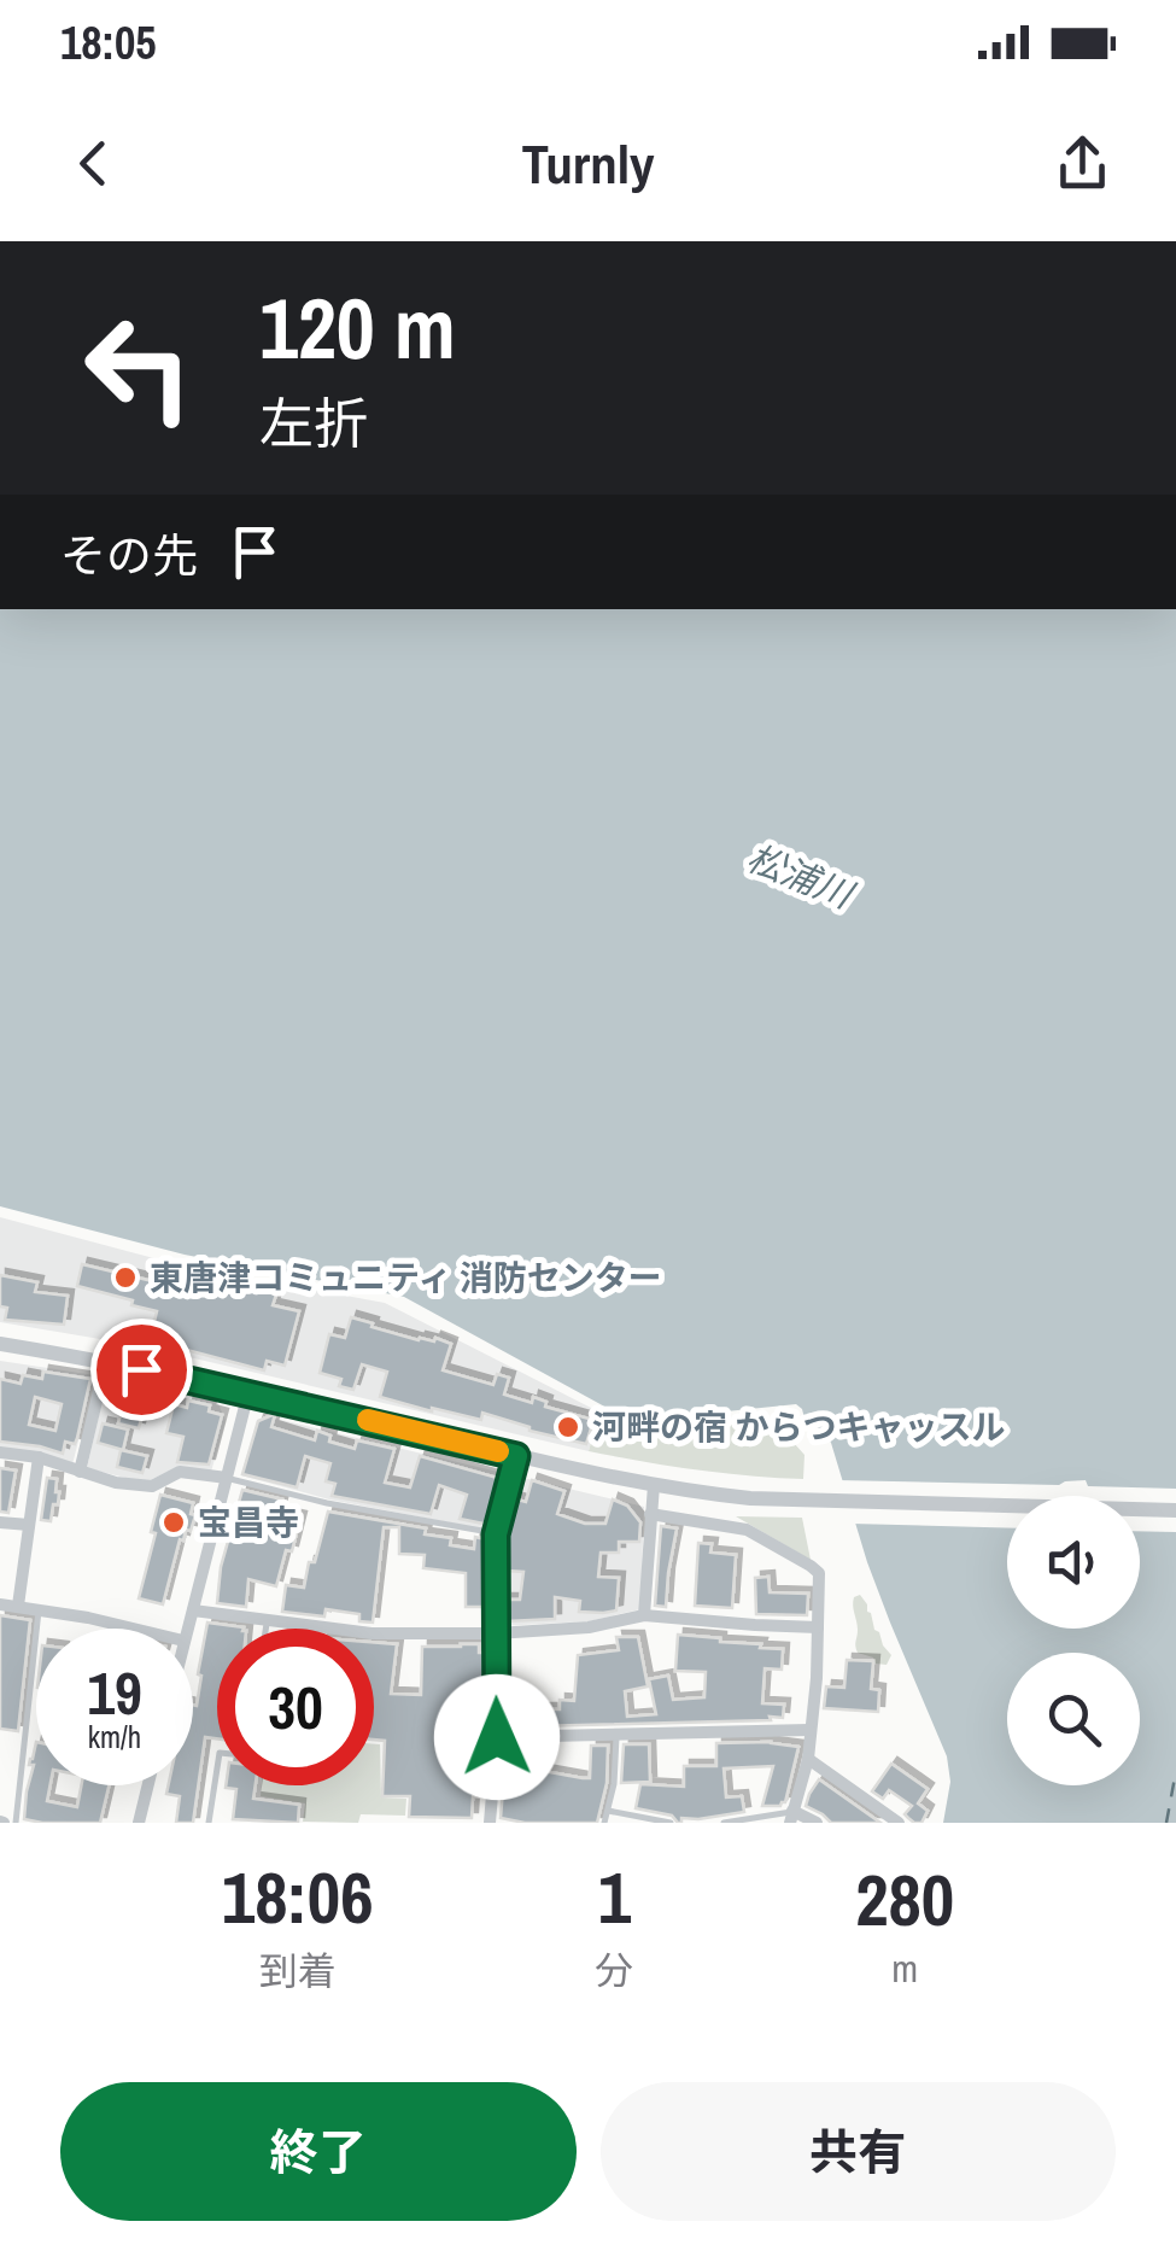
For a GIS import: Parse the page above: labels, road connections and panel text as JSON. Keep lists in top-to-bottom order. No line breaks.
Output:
{"water":["松浦川"],"places":["東唐津コミュニティ 消防センター","河畔の宿 からつキャッスル","宝昌寺"],"page":{"status":"18:05","header":"Turnly","turn":["120 m","左折"],"then":"その先","speed":"19 km/h","limit":"30","eta":["18:06","到着","1","分","280","m"],"buttons":["終了","共有"]}}
